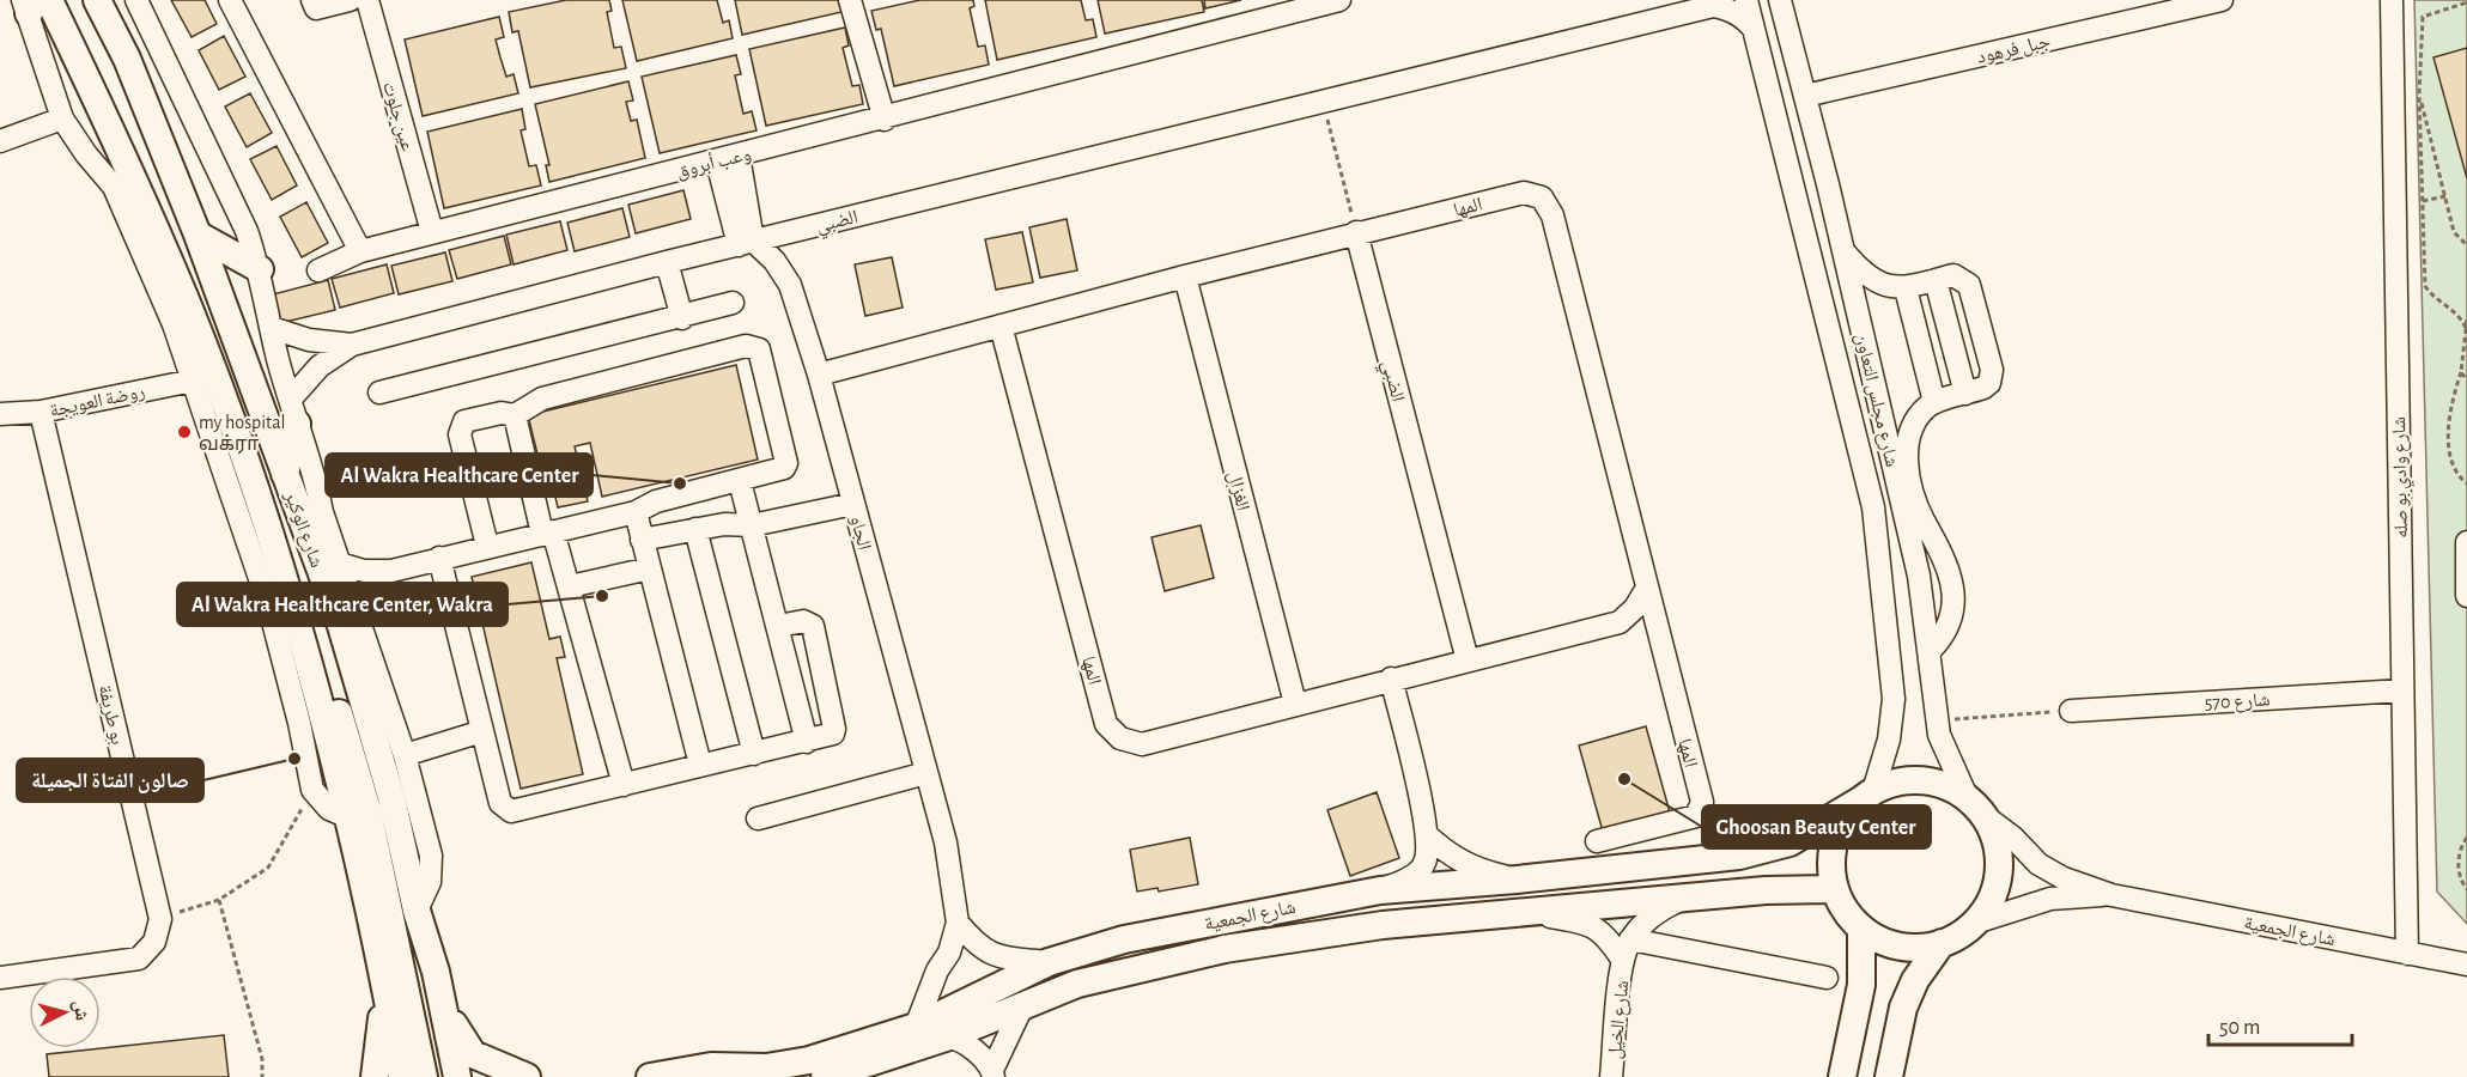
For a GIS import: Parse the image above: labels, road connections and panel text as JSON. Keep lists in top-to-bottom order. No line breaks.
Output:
{"streets":{"main road":["شارع الوكير","شارع الجمعية"],"street":["جبل فرهود","عين جلوت","وعب أبروق","المها","الضبي","روضة العويجة","شارع مجلس التعاون","شارع وادي بو صله","الغزال","الجاو","شارع 570","بو طريفة","شارع الخيل"]},"crossings":[["جبل فرهود","شارع مجلس التعاون"],["عين جلوت","وعب أبروق"],["المها","الضبي"],["المها","الغزال"],["المها","الجاو"],["الضبي","شارع مجلس التعاون"],["الضبي","الجاو"],["روضة العويجة","شارع الوكير"],["روضة العويجة","بو طريفة"],["شارع مجلس التعاون","شارع الجمعية"],["شارع وادي بو صله","شارع 570"],["شارع وادي بو صله","شارع الجمعية"],["الجاو","شارع الجمعية"],["شارع الجمعية","شارع الخيل"]],"places":["my hospital வக்ரா","Al Wakra Healthcare Center","Al Wakra Healthcare Center, Wakra","صالون الفتاة الجميلة","Ghoosan Beauty Center"],"scale_bar":"50 m","north":"right"}
